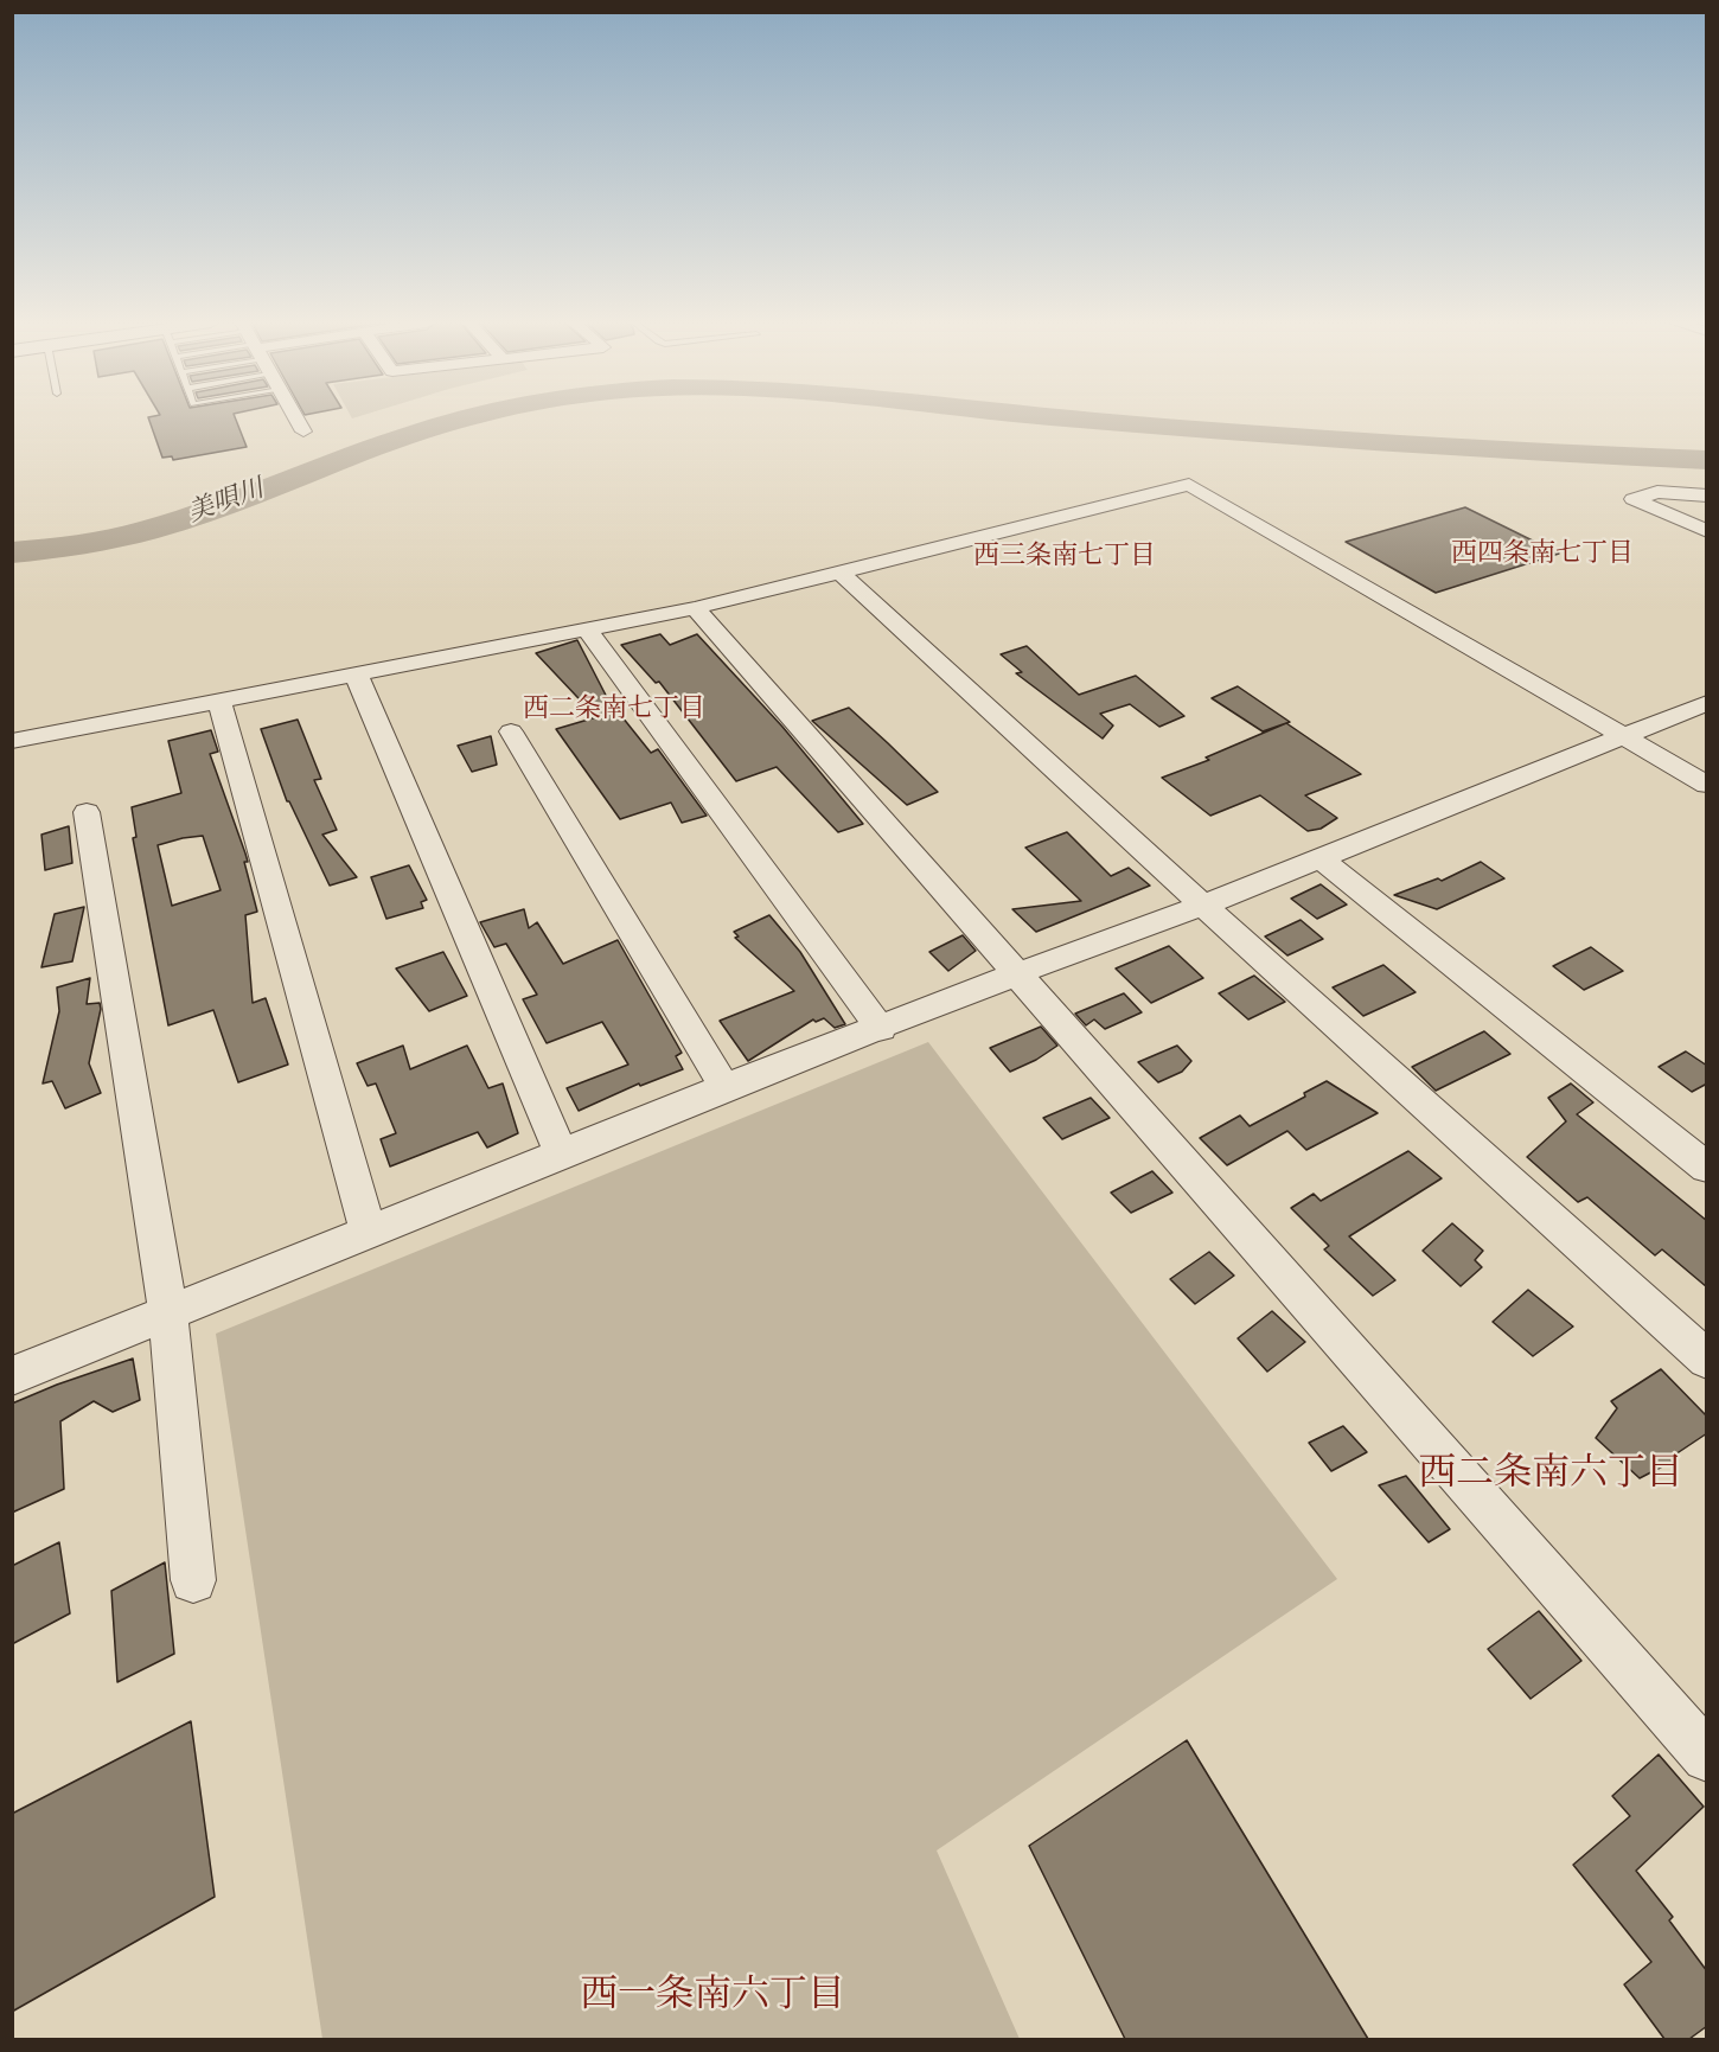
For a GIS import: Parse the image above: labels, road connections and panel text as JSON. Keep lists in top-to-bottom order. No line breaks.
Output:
{"districts":["西四条南七丁目","西三条南七丁目","西二条南七丁目","西二条南六丁目","西一条南六丁目"],"water":["美唄川"]}
